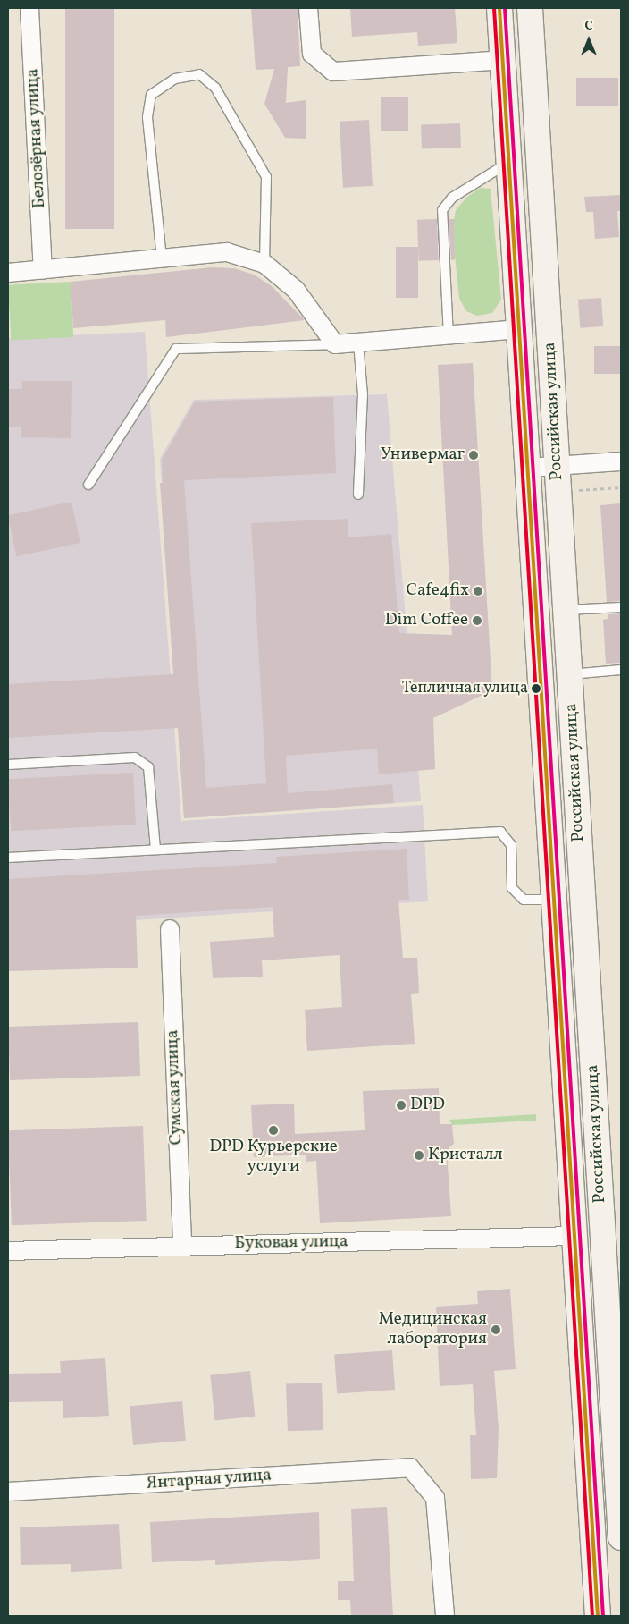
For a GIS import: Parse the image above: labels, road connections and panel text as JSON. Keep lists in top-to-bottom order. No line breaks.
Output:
{"streets":{"main road":["Российская улица"],"street":["Белозёрная улица","Сумская улица","Буковая улица","Янтарная улица"]},"crossings":[["Российская улица","Буковая улица"],["Сумская улица","Буковая улица"]],"places":["Универмаг","Cafe4fix","Dim Coffee","Тепличная улица","DPD","DPD Курьерские услуги","Кристалл","Медицинская лаборатория"],"north":"top"}
